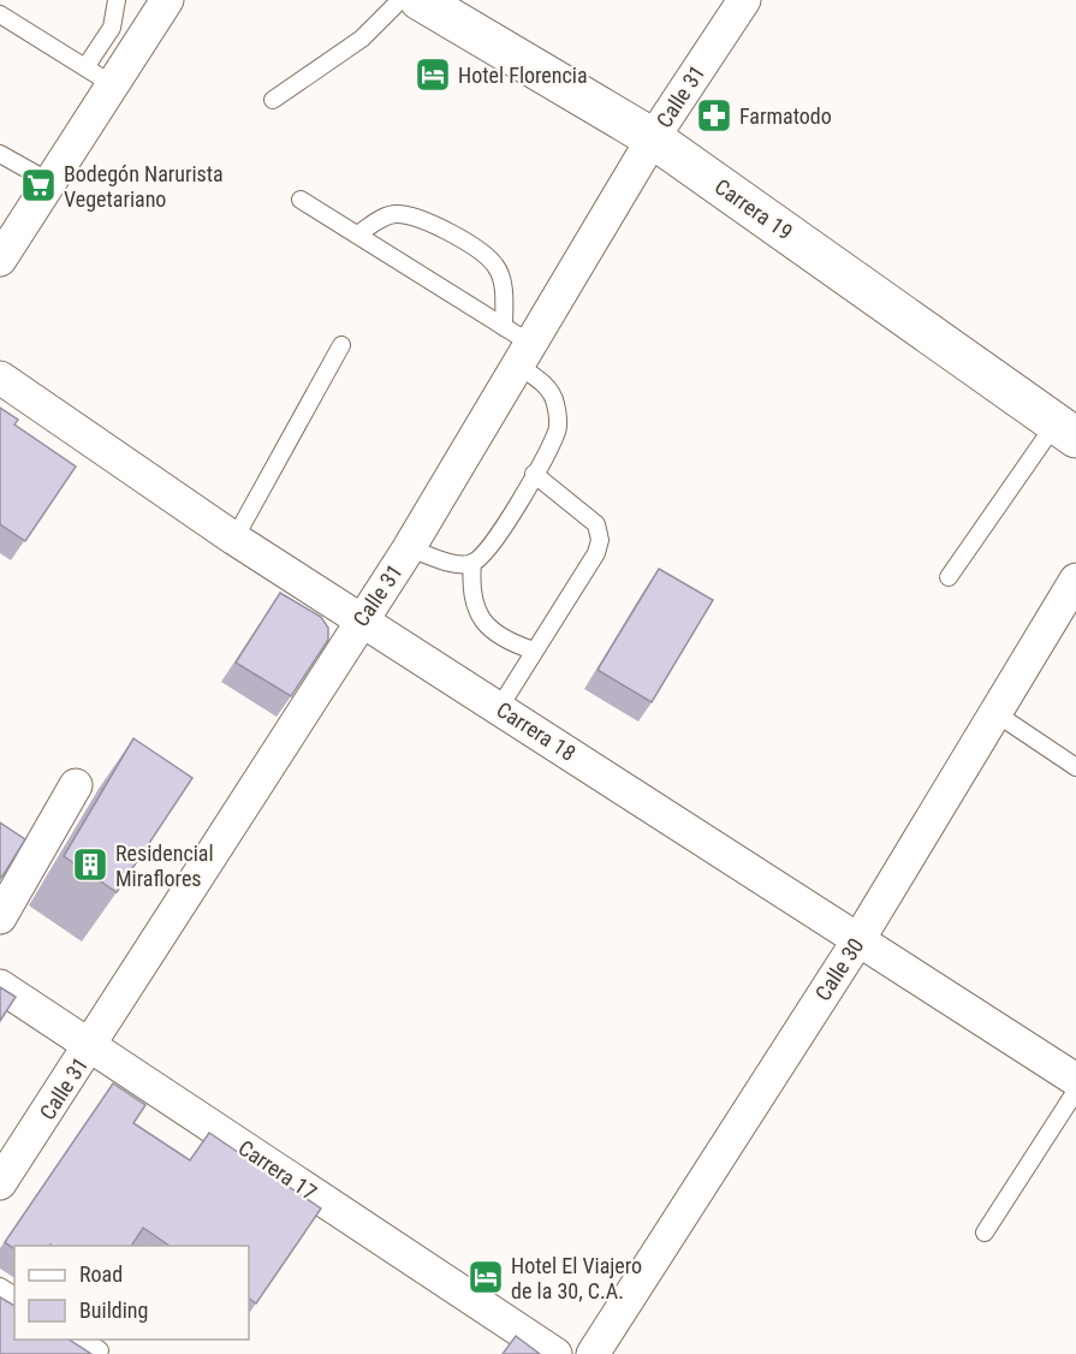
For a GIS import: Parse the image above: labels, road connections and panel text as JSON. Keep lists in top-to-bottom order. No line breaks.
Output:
{"streets":{"street":["Calle 31","Carrera 19","Carrera 18","Calle 30","Carrera 17"]},"crossings":[["Calle 31","Carrera 19"],["Calle 31","Carrera 18"],["Calle 31","Carrera 17"],["Carrera 18","Calle 30"]],"places":{"hotel":["Hotel Florencia","Hotel El Viajero de la 30, C.A."],"pharmacy":["Farmatodo"],"supermarket":["Bodegón Narurista Vegetariano"],"building":["Residencial Miraflores"]},"legend":["Road","Building"]}
